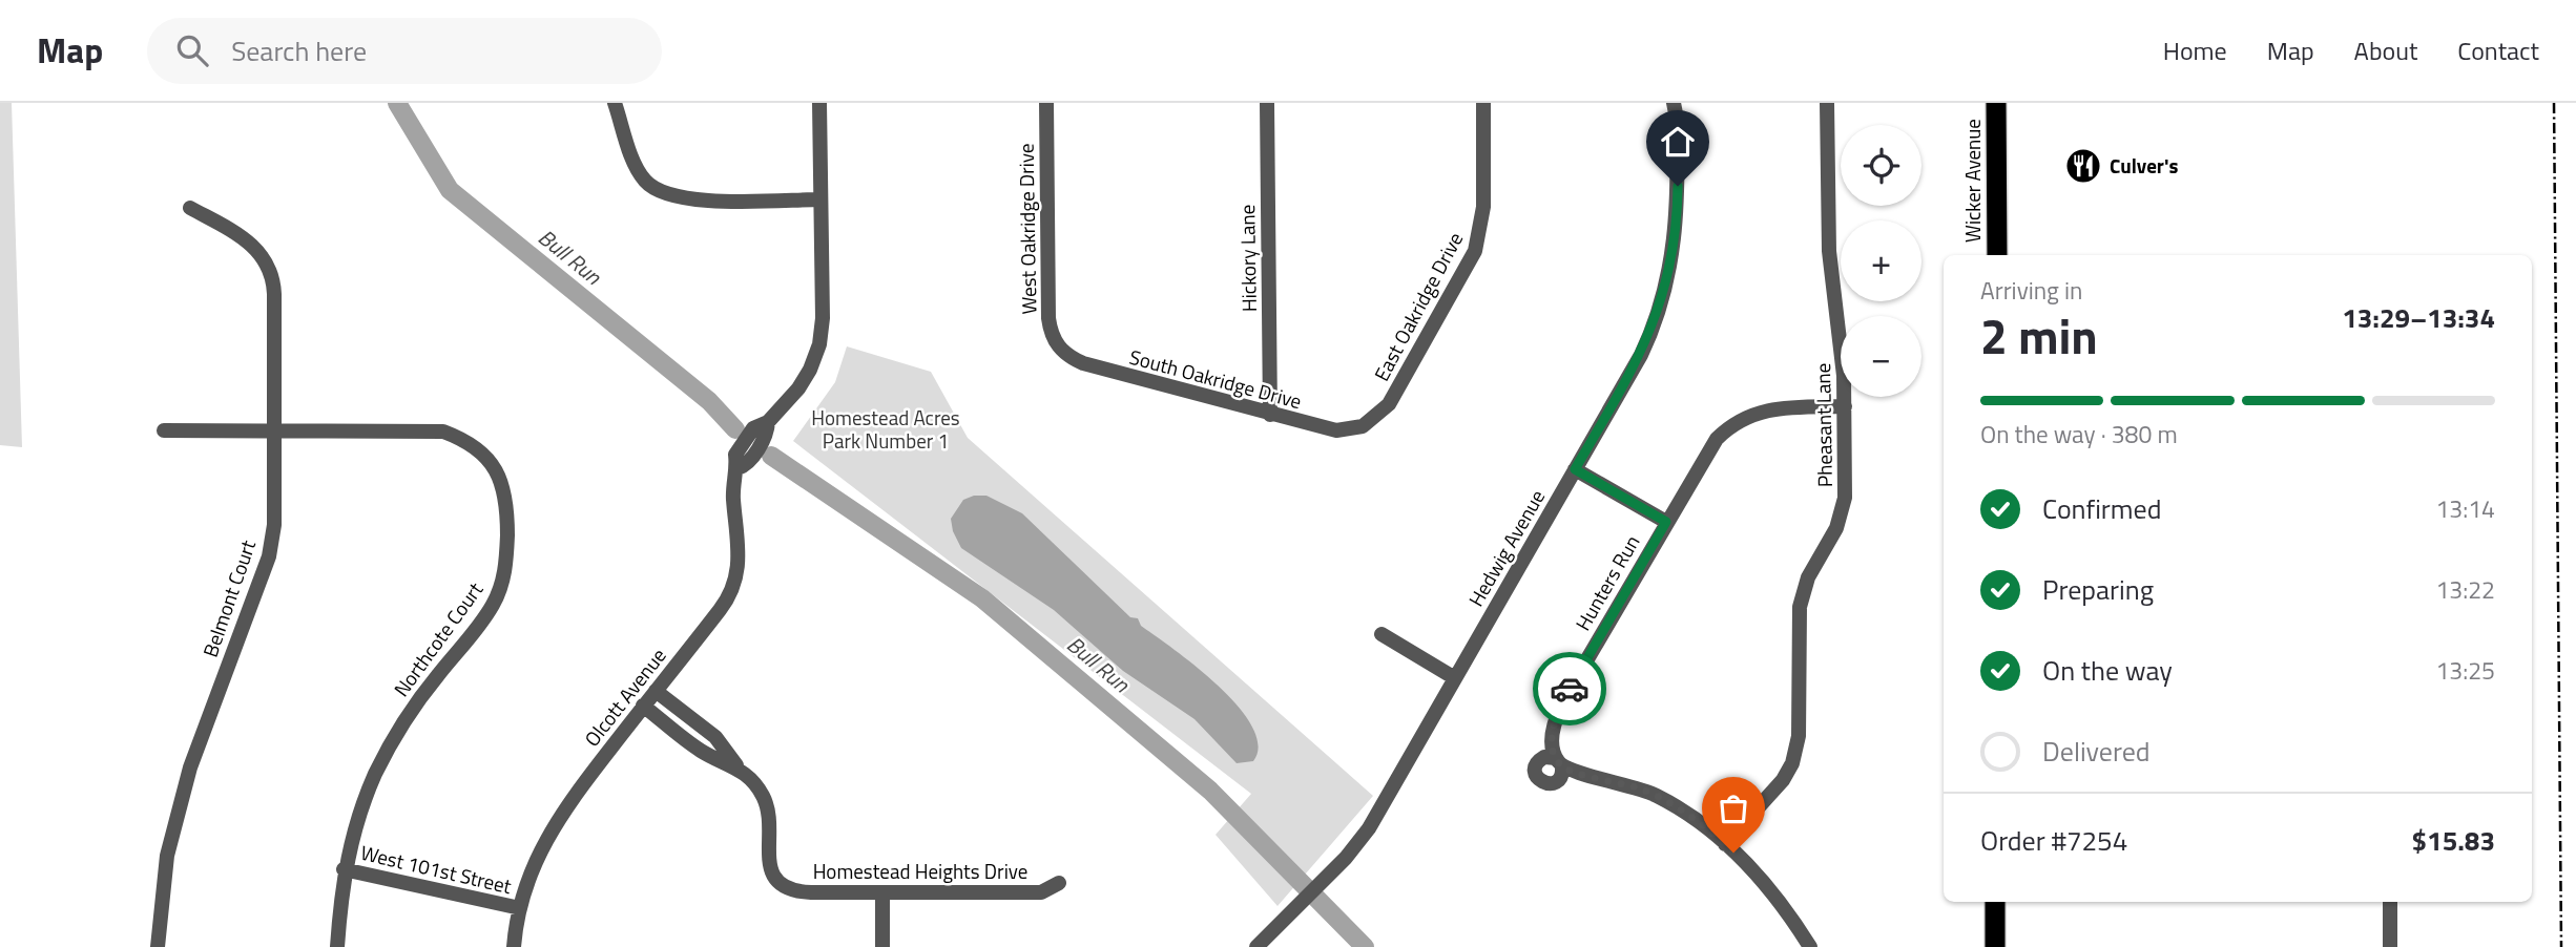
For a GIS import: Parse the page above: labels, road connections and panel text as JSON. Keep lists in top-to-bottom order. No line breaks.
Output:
{"streets":{"highway":["Wicker Avenue"],"street":["West Oakridge Drive","Hickory Lane","East Oakridge Drive","South Oakridge Drive","Pheasant Lane","Hedwig Avenue","Hunters Run","Belmont Court","Northcote Court","Olcott Avenue","West 101st Street","Homestead Heights Drive"]},"crossings":[["West Oakridge Drive","South Oakridge Drive"],["Hickory Lane","South Oakridge Drive"],["East Oakridge Drive","South Oakridge Drive"],["Pheasant Lane","Hunters Run"],["Belmont Court","Northcote Court"],["Northcote Court","West 101st Street"],["Olcott Avenue","West 101st Street"],["Olcott Avenue","Homestead Heights Drive"]],"water":["Bull Run"],"parks":["Homestead Acres Park Number 1"],"places":{"restaurant":["Culver's"]},"page":{"header":"Map","search":"Search here","nav":["Home","Map","About","Contact"],"map_buttons":["+","−"],"heading":["2 min","Arriving in","13:29–13:34"],"panel":["Order #7254","$15.83"],"bar":"On the way · 380 m","list":[["Confirmed","13:14"],["Preparing","13:22"],["On the way","13:25"],"Delivered"]}}
